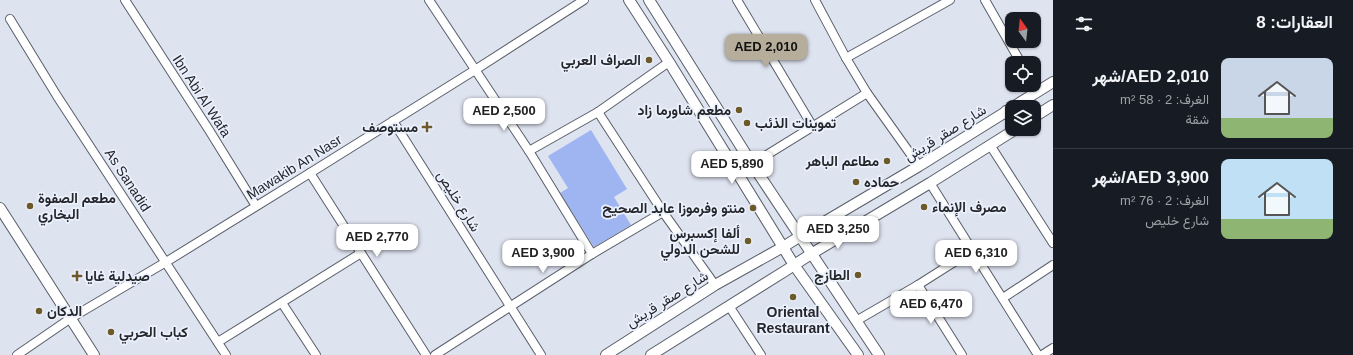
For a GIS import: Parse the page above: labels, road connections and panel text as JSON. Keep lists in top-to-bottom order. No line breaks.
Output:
{"streets":{"street":["Ibn Abi Al Wafa","شارع صقر قريش","Mawakib An Nasr","As Sanadid","شارع خليص"]},"crossings":[["Ibn Abi Al Wafa","Mawakib An Nasr"],["Mawakib An Nasr","As Sanadid"],["Mawakib An Nasr","شارع خليص"]],"places":{"other":["الصراف العربي","مطعم شاورما زاد","تموينات الذئب","مطاعم الباهر","حماده","مطعم الصفوة البخاري","مصرف الإنماء","منتو وفرموزا عابد الصحيح","ألفا إكسبرس للشحن الدولي","الطازج","Oriental Restaurant","الدكان","كباب الحربي"],"health":["مستوصف","صيدلية غايا"]},"north":"top","page":{"heading":"العقارات: 8","price":["AED 2,010","AED 2,500","AED 5,890","AED 3,250","AED 2,770","AED 3,900","AED 6,310","AED 6,470"],"list":[{"name":"AED 2,010/شهر","note":"الغرف: 2 · 58 m² · شقة"},{"name":"AED 3,900/شهر","note":"الغرف: 2 · 76 m² · شارع خليص"}]}}
